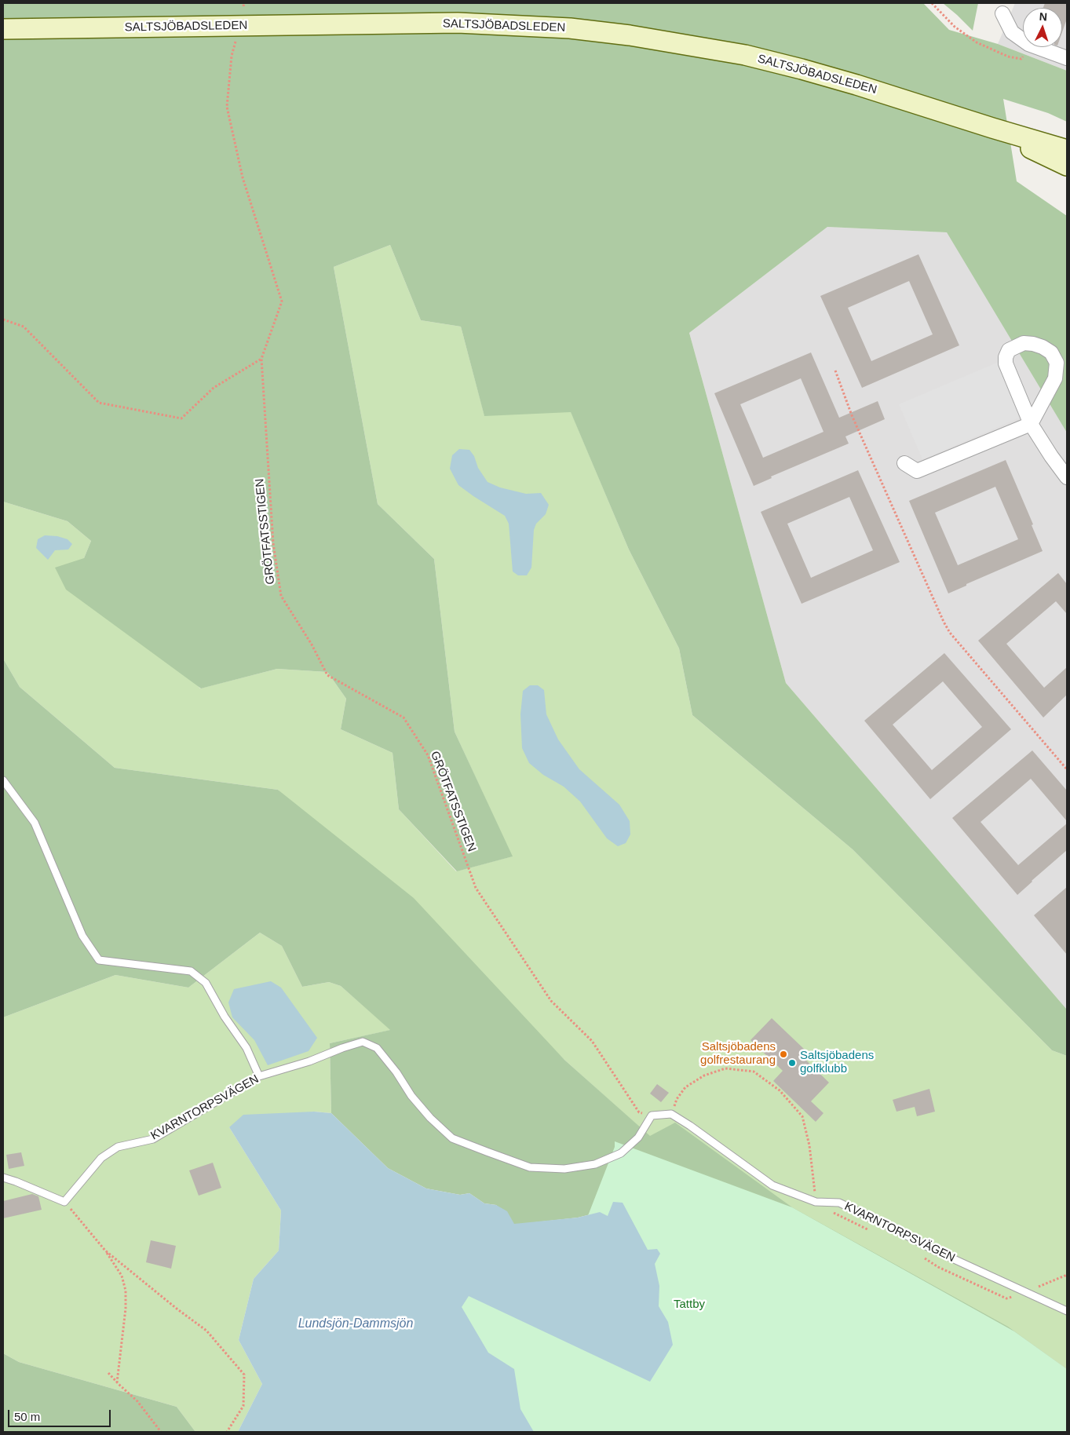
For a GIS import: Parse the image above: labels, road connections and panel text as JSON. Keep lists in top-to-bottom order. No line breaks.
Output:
{"streets":{"main road":["SALTSJÖBADSLEDEN"],"lane":["KVARNTORPSVÄGEN"],"path":["GRÖTFATSSTIGEN"]},"crossings":[["GRÖTFATSSTIGEN","KVARNTORPSVÄGEN"]],"water":["Lundsjön-Dammsjön"],"parks":["Tattby"],"places":["Saltsjöbadens golfrestaurang","Saltsjöbadens golfklubb"],"scale_bar":"50 m","north":"top"}
